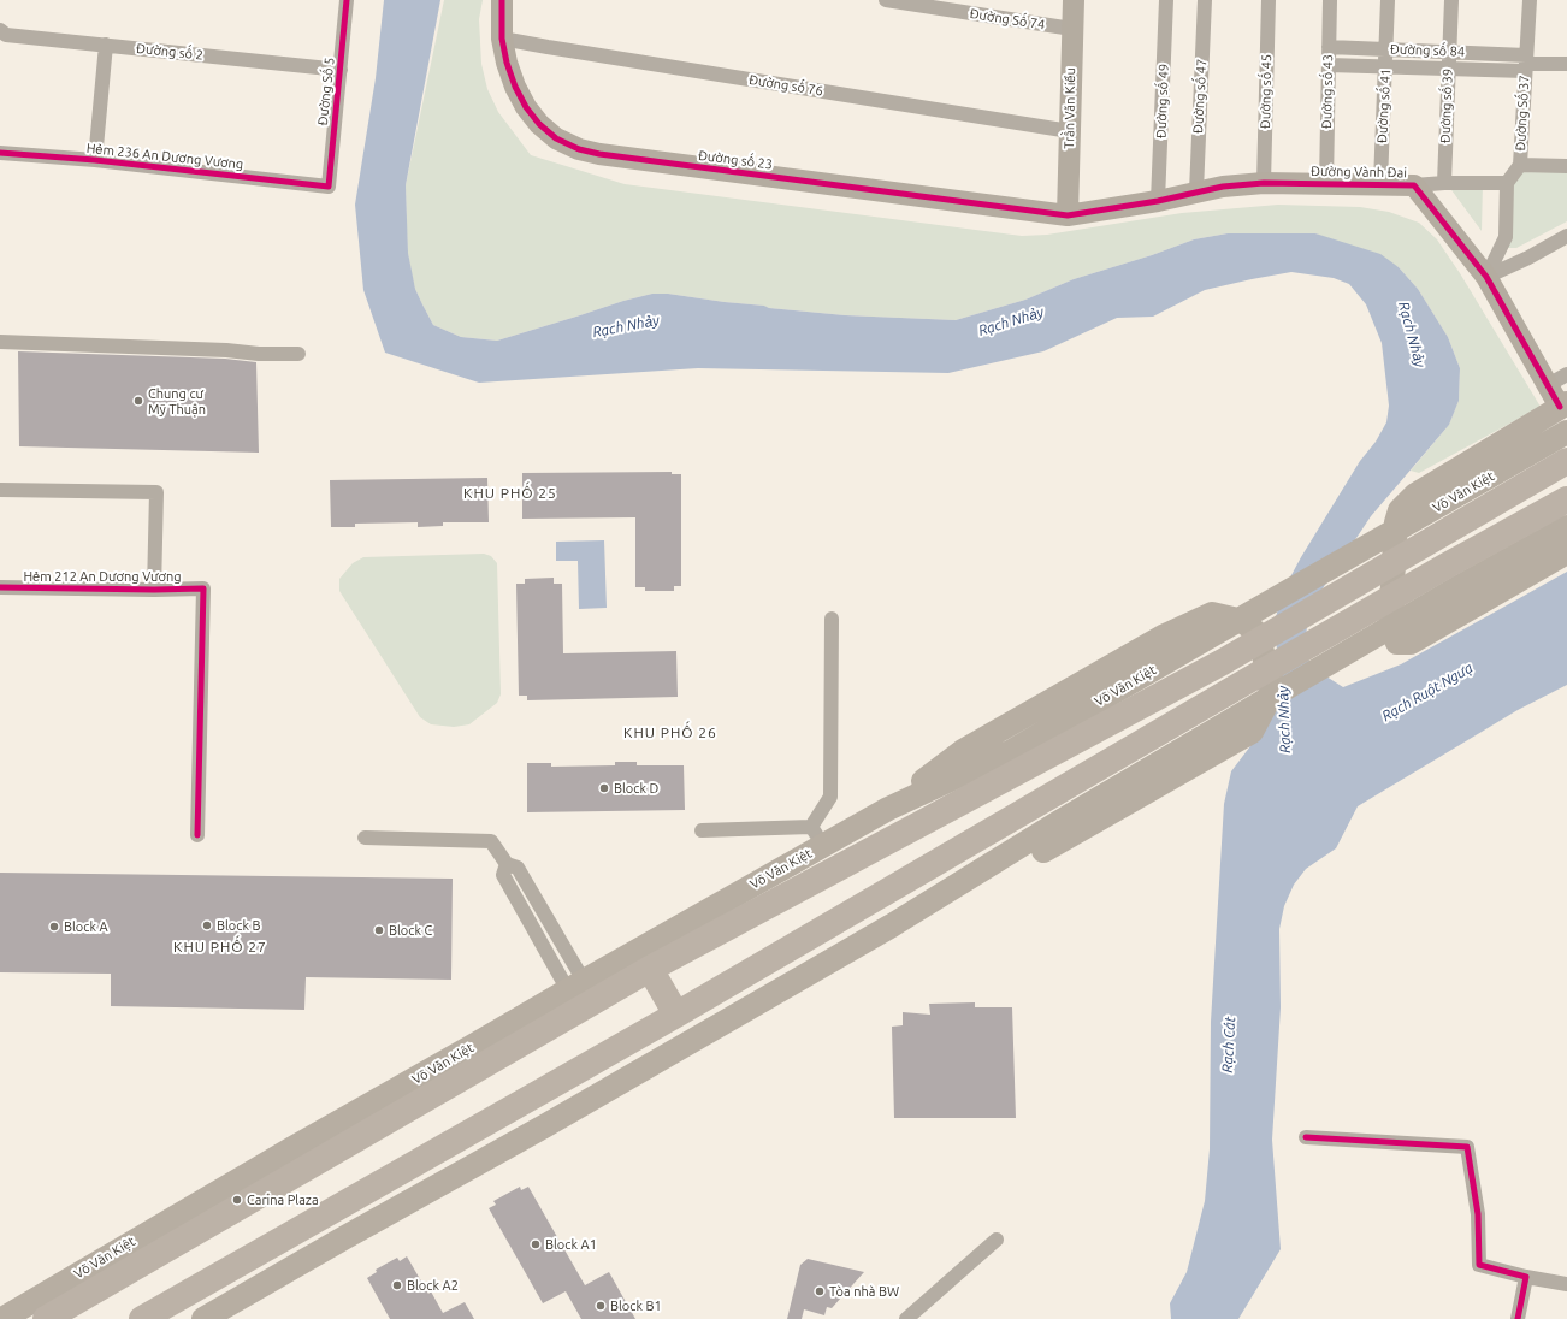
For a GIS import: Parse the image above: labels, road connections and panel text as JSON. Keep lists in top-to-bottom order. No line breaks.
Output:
{"streets":{"highway":["Võ Văn Kiệt"],"street":["Đường Số 74","Đường số 84","Đường số 2","Đường số 76","Đường Số 5","Đường số 45","Đường số 43","Đường số 47","Đường số 49","Đường số 41","Đường số 39","Trần Văn Kiểu","Đường Số 37","Hẻm 236 An Dương Vương","Đường số 23","Đường Vành Đai","Hẻm 212 An Dương Vương"]},"crossings":[["Đường Số 74","Trần Văn Kiểu"],["Đường số 84","Đường số 43"],["Đường số 84","Đường số 41"],["Đường số 84","Đường số 39"],["Đường số 84","Đường Số 37"],["Đường số 2","Đường Số 5"],["Đường số 76","Trần Văn Kiểu"],["Đường số 76","Đường số 23"],["Đường Số 5","Hẻm 236 An Dương Vương"],["Đường số 45","Đường Vành Đai"],["Đường số 43","Đường Vành Đai"],["Đường số 47","Đường Vành Đai"],["Đường số 49","Đường Vành Đai"],["Đường số 41","Đường Vành Đai"],["Trần Văn Kiểu","Đường số 23"],["Trần Văn Kiểu","Đường Vành Đai"],["Đường số 23","Đường Vành Đai"]],"districts":["KHU PHỐ 25","KHU PHỐ 26","KHU PHỐ 27"],"water":["Rạch Nhảy","Rạch Ruột Ngựa","Rạch Cát"],"places":["Chung cư Mỹ Thuận","Block D","Block B","Block A","Block C","Carina Plaza","Block A1","Block A2","Tòa nhà BW","Block B1"]}
